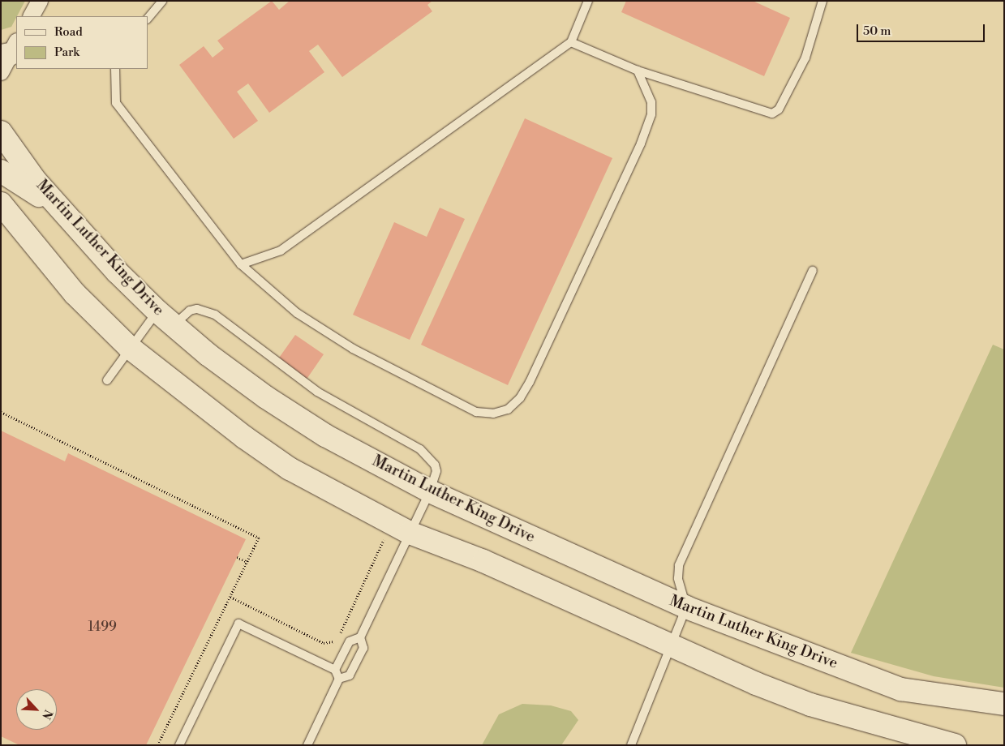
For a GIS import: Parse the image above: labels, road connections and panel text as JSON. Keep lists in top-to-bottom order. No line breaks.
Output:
{"streets":{"main road":["Martin Luther King Drive"]},"house_numbers":["1499"],"legend":["Road","Park"],"scale_bar":"50 m","north":"bottom right"}
